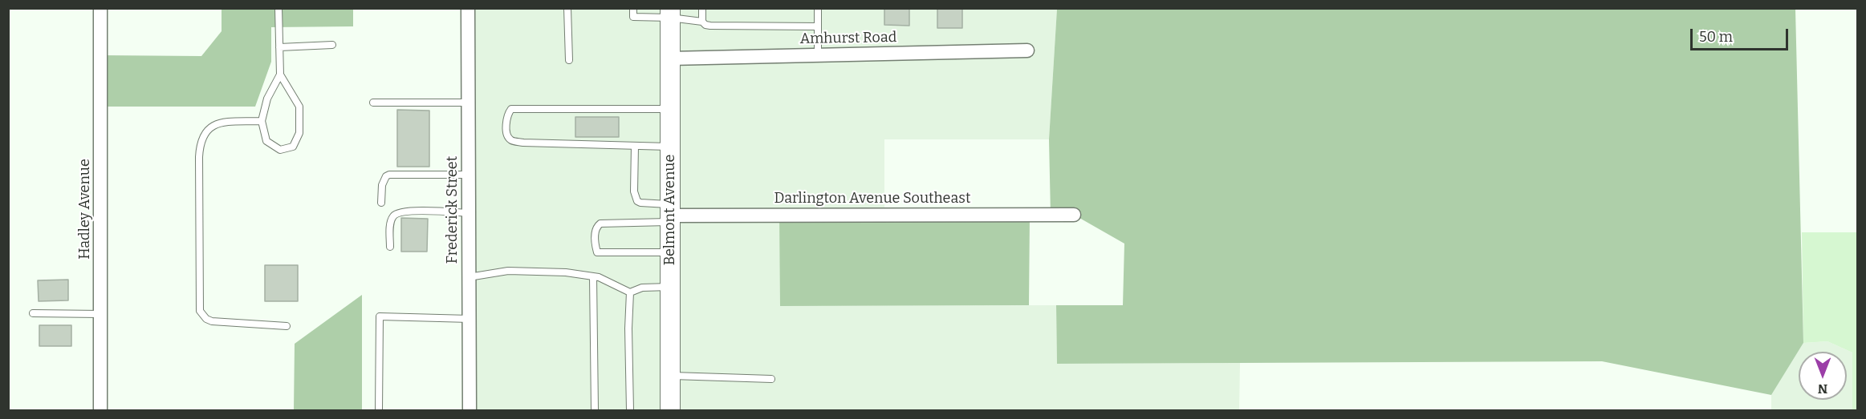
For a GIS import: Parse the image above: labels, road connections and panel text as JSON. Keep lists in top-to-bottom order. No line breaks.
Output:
{"streets":{"main road":["Belmont Avenue"],"street":["Amhurst Road","Darlington Avenue Southeast","Hadley Avenue","Frederick Street"]},"crossings":[["Amhurst Road","Belmont Avenue"],["Darlington Avenue Southeast","Belmont Avenue"]],"scale_bar":"50 m","north":"bottom"}
